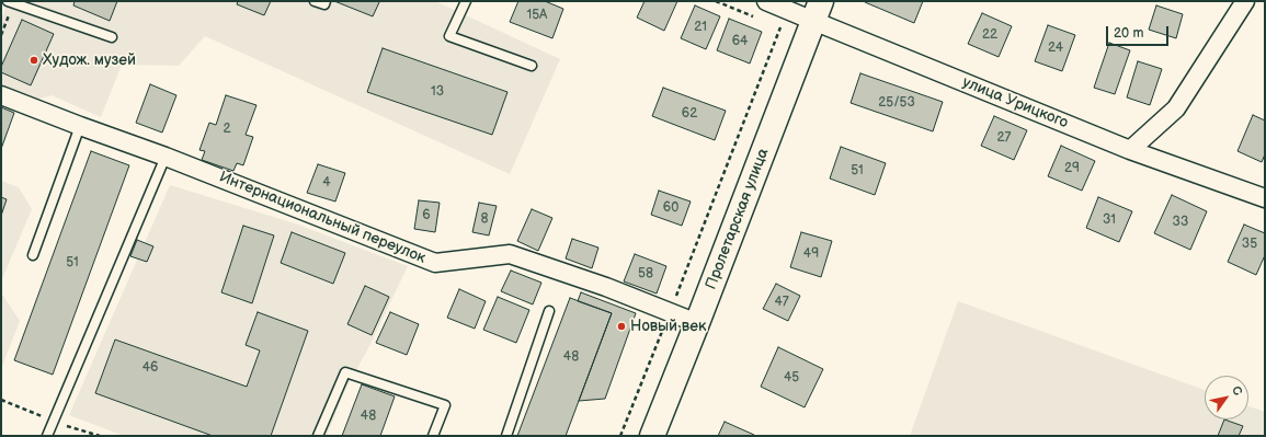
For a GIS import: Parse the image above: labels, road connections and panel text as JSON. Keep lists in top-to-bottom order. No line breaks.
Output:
{"streets":{"main road":["Пролетарская улица"],"street":["улица Урицкого","Интернациональный переулок"]},"crossings":[["улица Урицкого","Пролетарская улица"],["Интернациональный переулок","Пролетарская улица"]],"places":["Худож. музей","Новый век"],"house_numbers":["15А","21","22","64","24","13","25/53","62","2","27","29","51","4","60","6","8","31","33","35","49","51","58","47","48","46","45","48"],"scale_bar":"20 m","north":"top right"}
